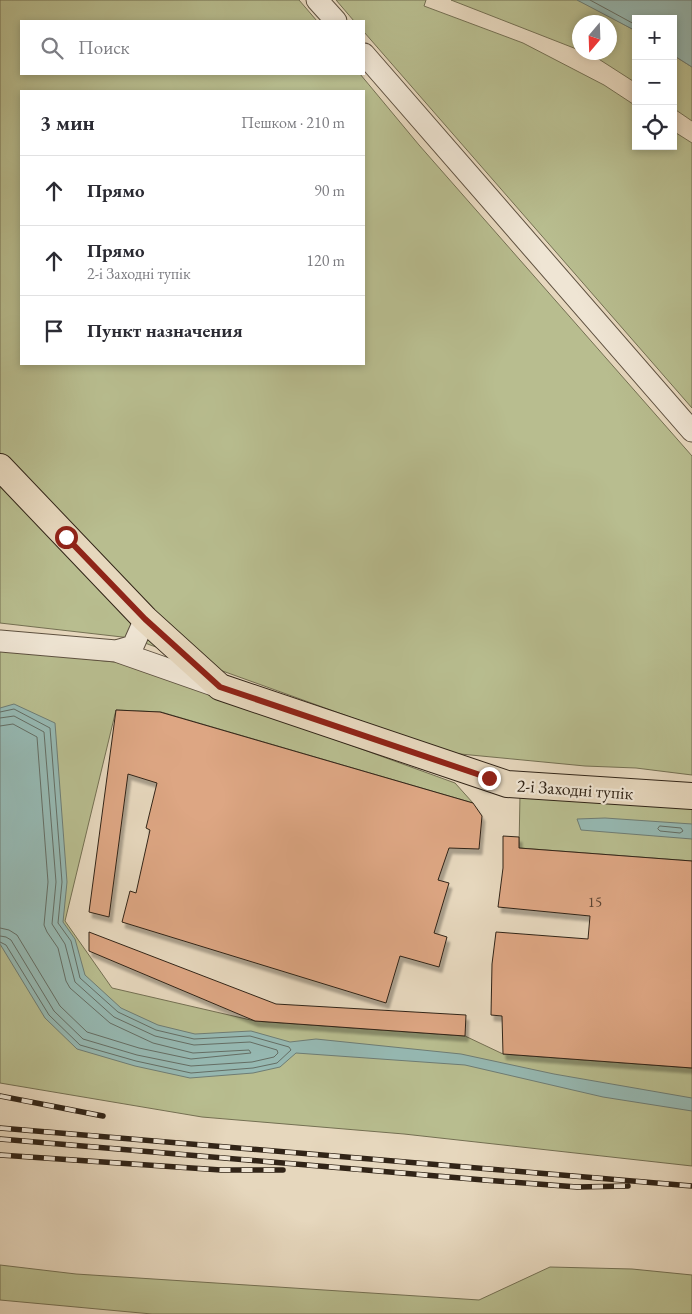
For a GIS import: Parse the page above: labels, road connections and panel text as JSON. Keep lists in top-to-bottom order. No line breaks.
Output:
{"streets":{"main road":["2-і Заходні тупік"]},"house_numbers":["15"],"north":"bottom","page":{"map_buttons":["+","−"],"search":"Поиск","heading":["3 мин","Пешком · 210 m"],"list":[["Прямо","90 m"],["Прямо","2-і Заходні тупік","120 m"],"Пункт назначения"]}}
